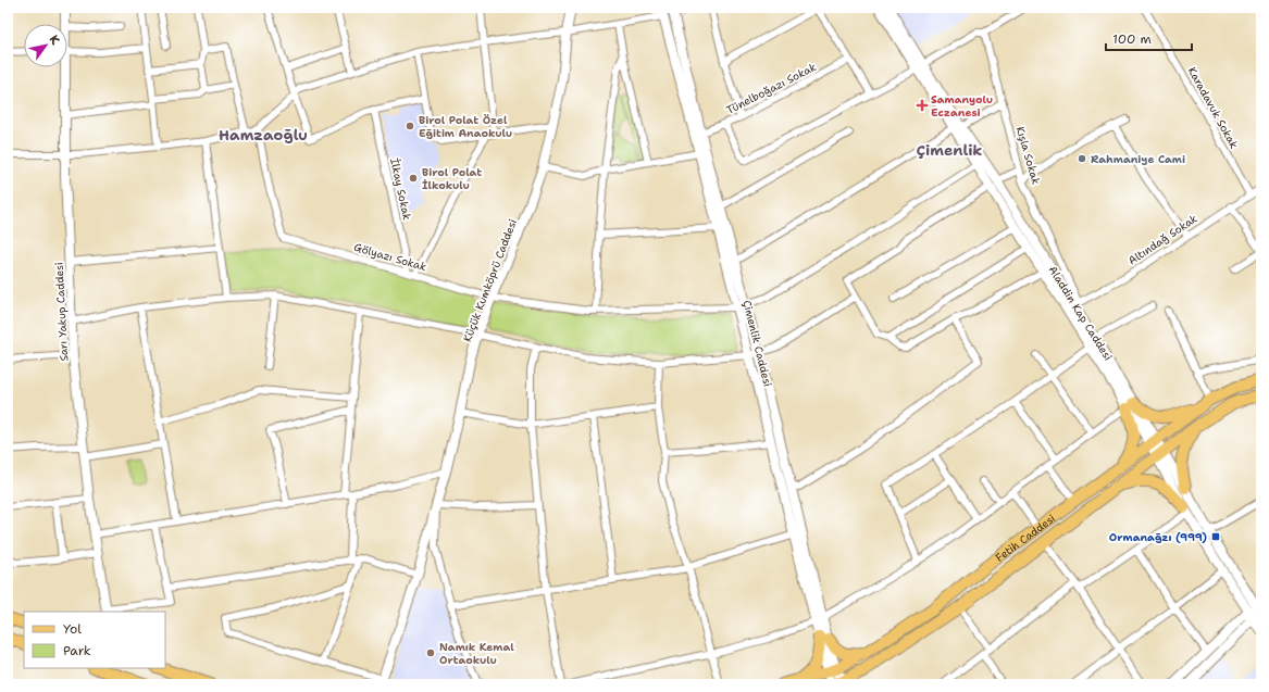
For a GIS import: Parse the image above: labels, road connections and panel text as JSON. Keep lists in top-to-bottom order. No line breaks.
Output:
{"streets":{"main road":["Fetih Caddesi"],"street":["Tünelboğazı Sokak","Karadavuk Sokak","Kışla Sokak","İlkay Sokak","Altındağ Sokak","Gölyazı Sokak","Küçük Kumköprü Caddesi","Sarı Yakup Caddesi","Aladdin Kap Caddesi","Çimenlik Caddesi"]},"crossings":[["Tünelboğazı Sokak","Çimenlik Caddesi"],["Karadavuk Sokak","Altındağ Sokak"],["Kışla Sokak","Altındağ Sokak"],["Kışla Sokak","Aladdin Kap Caddesi"],["İlkay Sokak","Gölyazı Sokak"],["Altındağ Sokak","Aladdin Kap Caddesi"],["Gölyazı Sokak","Küçük Kumköprü Caddesi"],["Gölyazı Sokak","Aladdin Kap Caddesi"],["Gölyazı Sokak","Çimenlik Caddesi"],["Aladdin Kap Caddesi","Fetih Caddesi"],["Çimenlik Caddesi","Fetih Caddesi"]],"districts":["Hamzaoğlu","Çimenlik"],"places":{"health":["Samanyolu Eczanesi"],"other":["Birol Polat Özel Eğitim Anaokulu","Rahmaniye Cami","Birol Polat İlkokulu","Namık Kemal Ortaokulu"],"transit":["Ormanağzı (999)"]},"legend":["Yol","Park"],"scale_bar":"100 m","north":"top right"}
